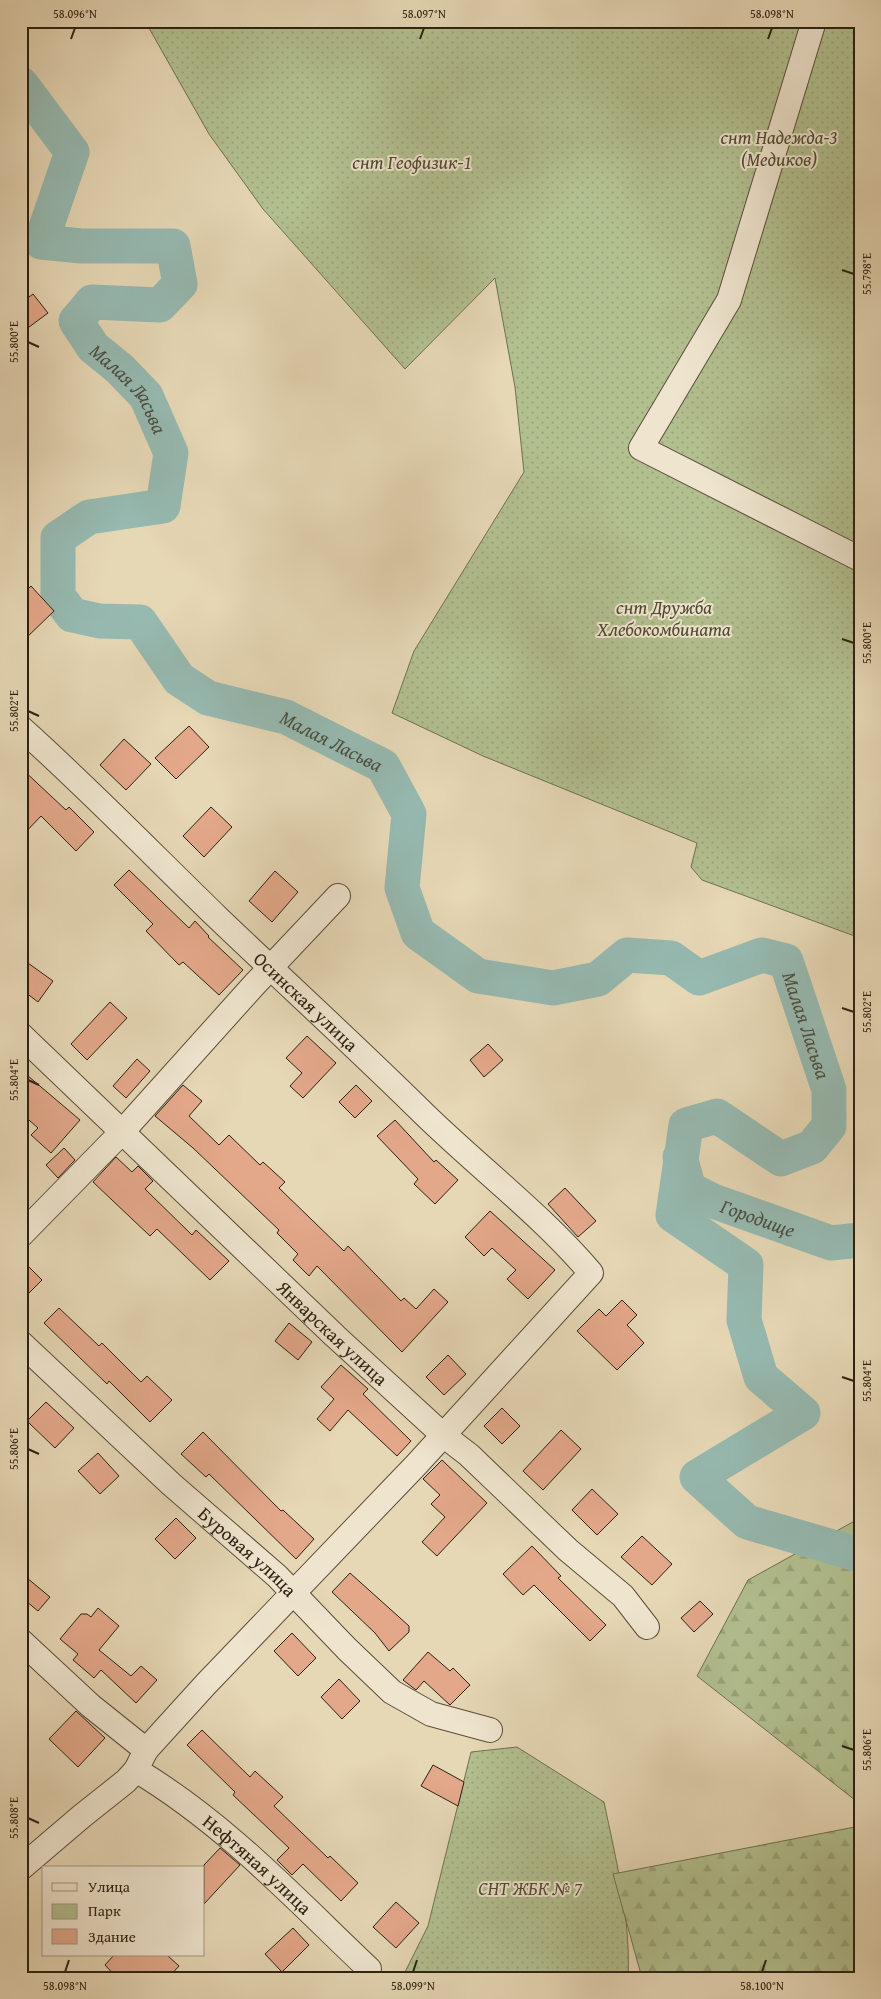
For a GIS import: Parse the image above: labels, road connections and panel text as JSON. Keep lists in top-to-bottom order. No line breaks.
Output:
{"streets":{"street":["Осинская улица","Январская улица","Буровая улица","Нефтяная улица"]},"crossings":[["Осинская улица","Январская улица"]],"water":["Малая Ласьва","Городище"],"parks":["снт Надежда-3 (Медиков)","снт Геофизик-1","снт Дружба Хлебокомбината","СНТ ЖБК № 7"],"legend":["Улица","Парк","Здание"],"coordinates":["58.096°N","58.097°N","58.098°N","55.798°E","55.800°E","55.802°E","55.804°E","55.806°E","55.808°E","58.099°N","58.100°N"]}
